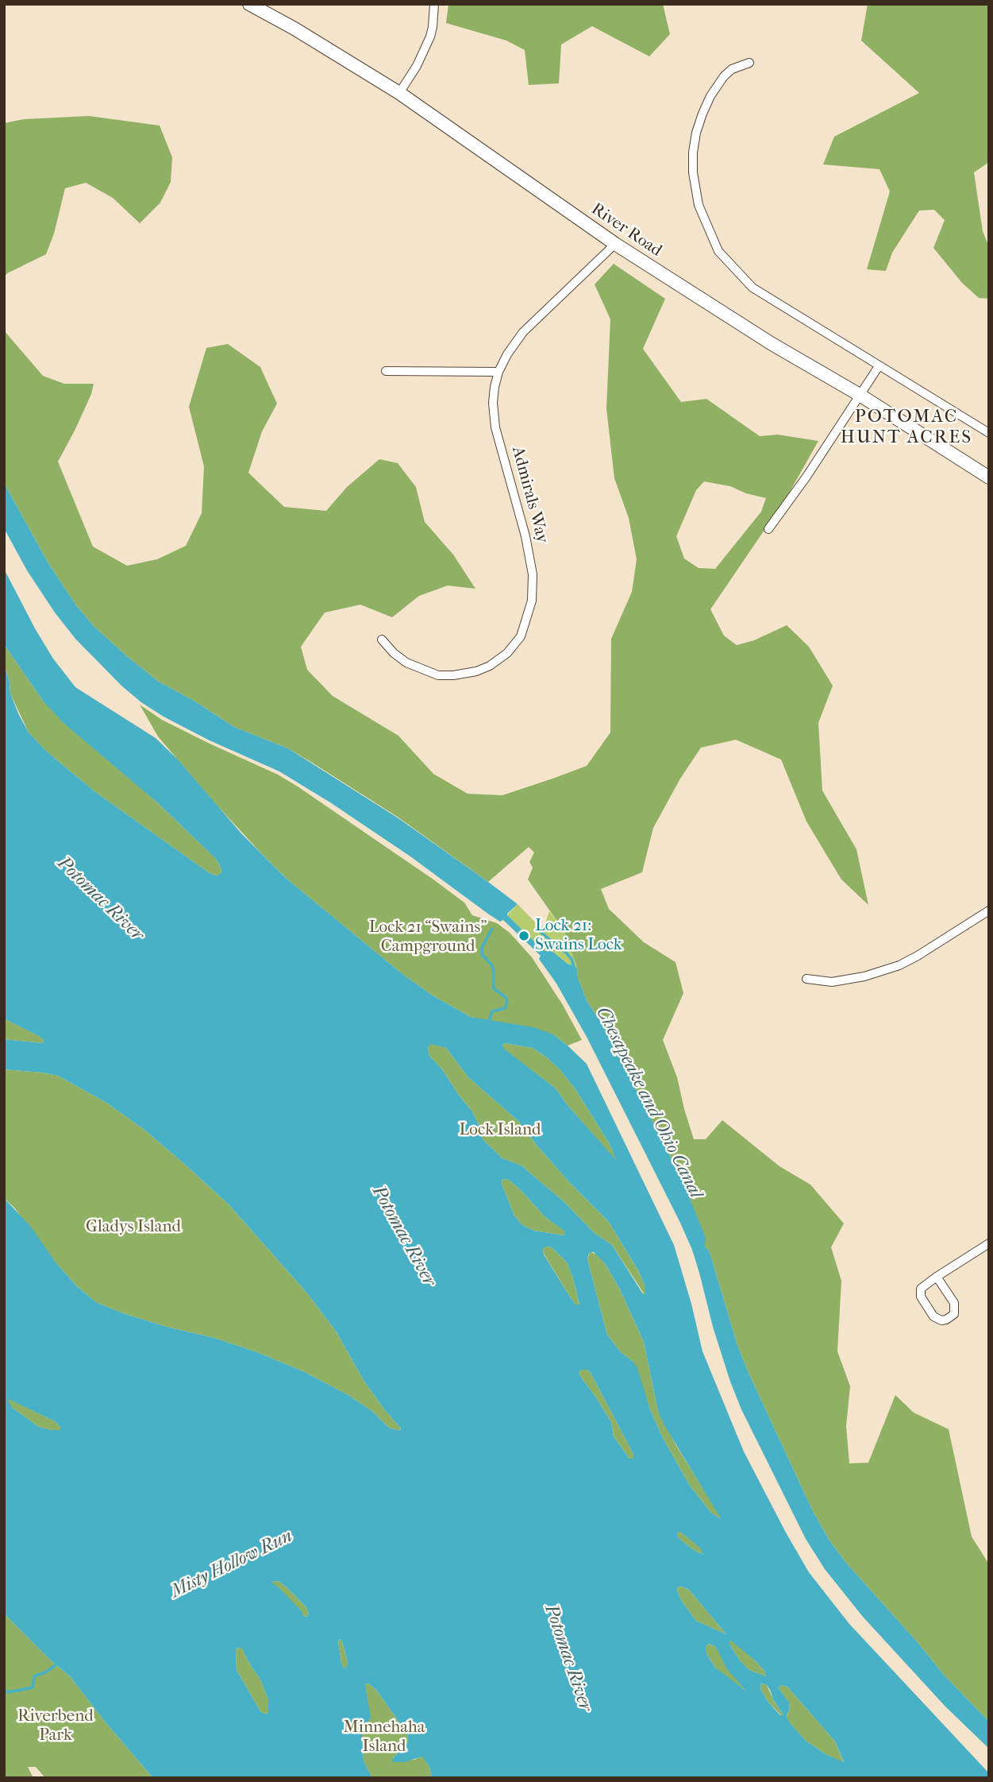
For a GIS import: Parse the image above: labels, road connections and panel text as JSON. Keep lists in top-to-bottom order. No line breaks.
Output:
{"streets":{"main road":["River Road"],"street":["Admirals Way"]},"crossings":[["River Road","Admirals Way"]],"districts":["POTOMAC HUNT ACRES"],"water":["Potomac River","Chesapeake and Ohio Canal","Misty Hollow Run"],"parks":["Lock 21 “Swains” Campground","Lock Island","Gladys Island","Riverbend Park","Minnehaha Island"],"places":["Lock 21: Swains Lock"]}
